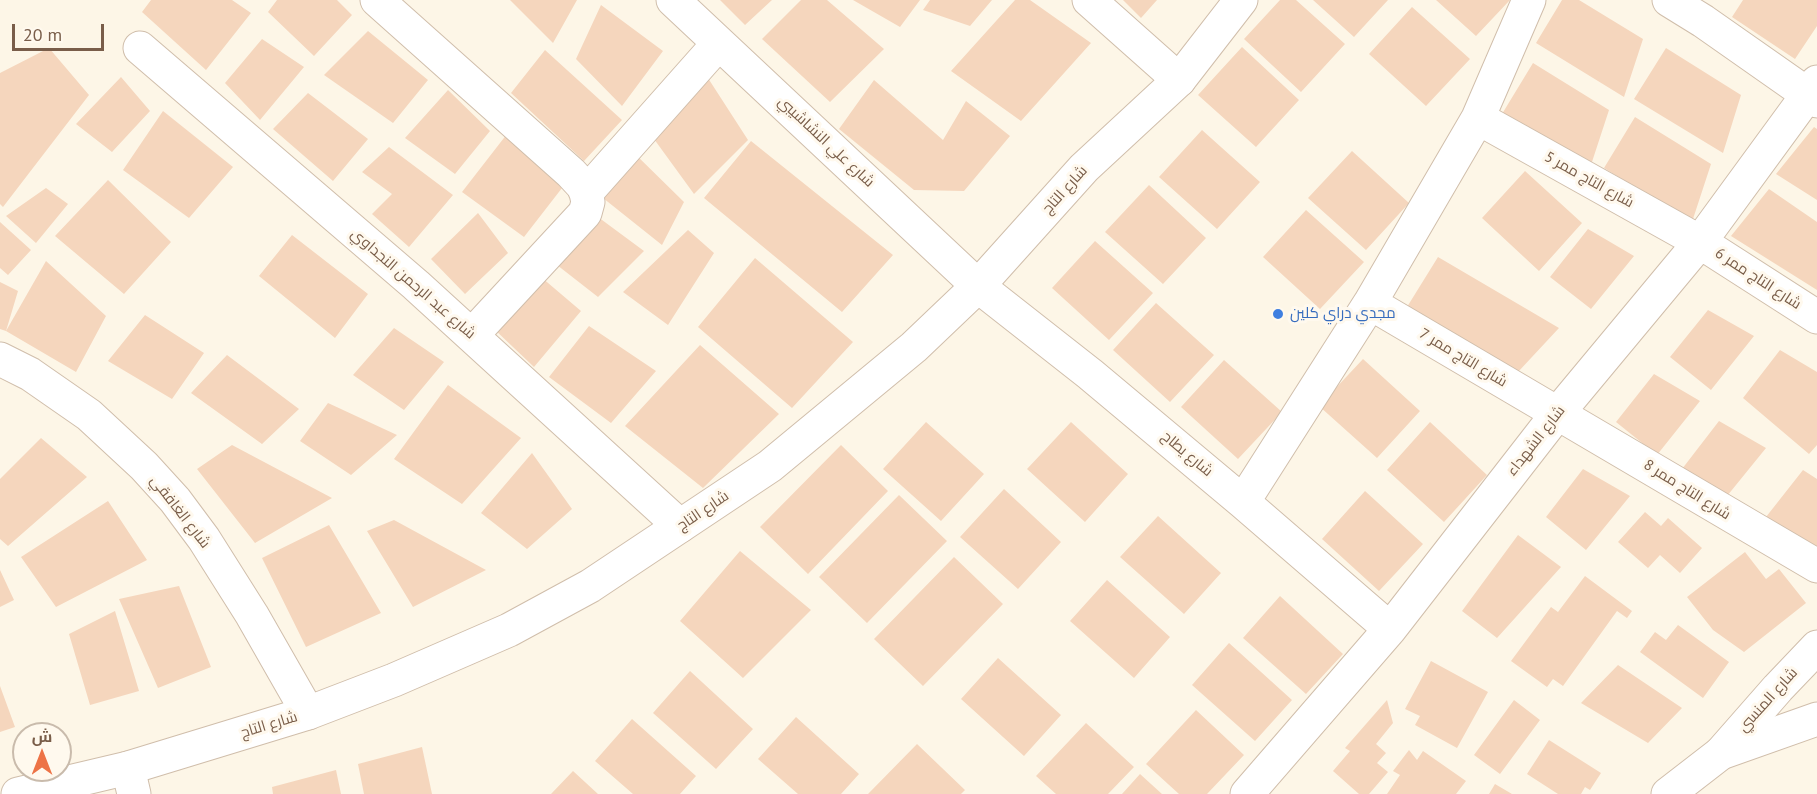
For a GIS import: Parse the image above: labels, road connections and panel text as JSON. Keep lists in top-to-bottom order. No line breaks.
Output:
{"streets":{"street":["شارع علي النشاشيبي","شارع التاج ممر 5","شارع التاج","شارع التاج ممر 6","شارع عبد الرحمن النجداوي","شارع التاج ممر 7","شارع الشهداء","شارع يطاح","شارع التاج ممر 8","شارع الغافقي","شارع المنسي"]},"crossings":[["شارع علي النشاشيبي","شارع التاج"],["شارع علي النشاشيبي","شارع يطاح"],["شارع التاج ممر 5","شارع التاج ممر 6"],["شارع التاج ممر 5","شارع الشهداء"],["شارع التاج","شارع عبد الرحمن النجداوي"],["شارع التاج","شارع يطاح"],["شارع التاج","شارع الغافقي"],["شارع التاج ممر 6","شارع الشهداء"],["شارع التاج ممر 7","شارع الشهداء"],["شارع التاج ممر 7","شارع التاج ممر 8"],["شارع الشهداء","شارع يطاح"],["شارع الشهداء","شارع التاج ممر 8"]],"places":["مجدي دراي كلين"],"scale_bar":"20 m","north":"top"}
